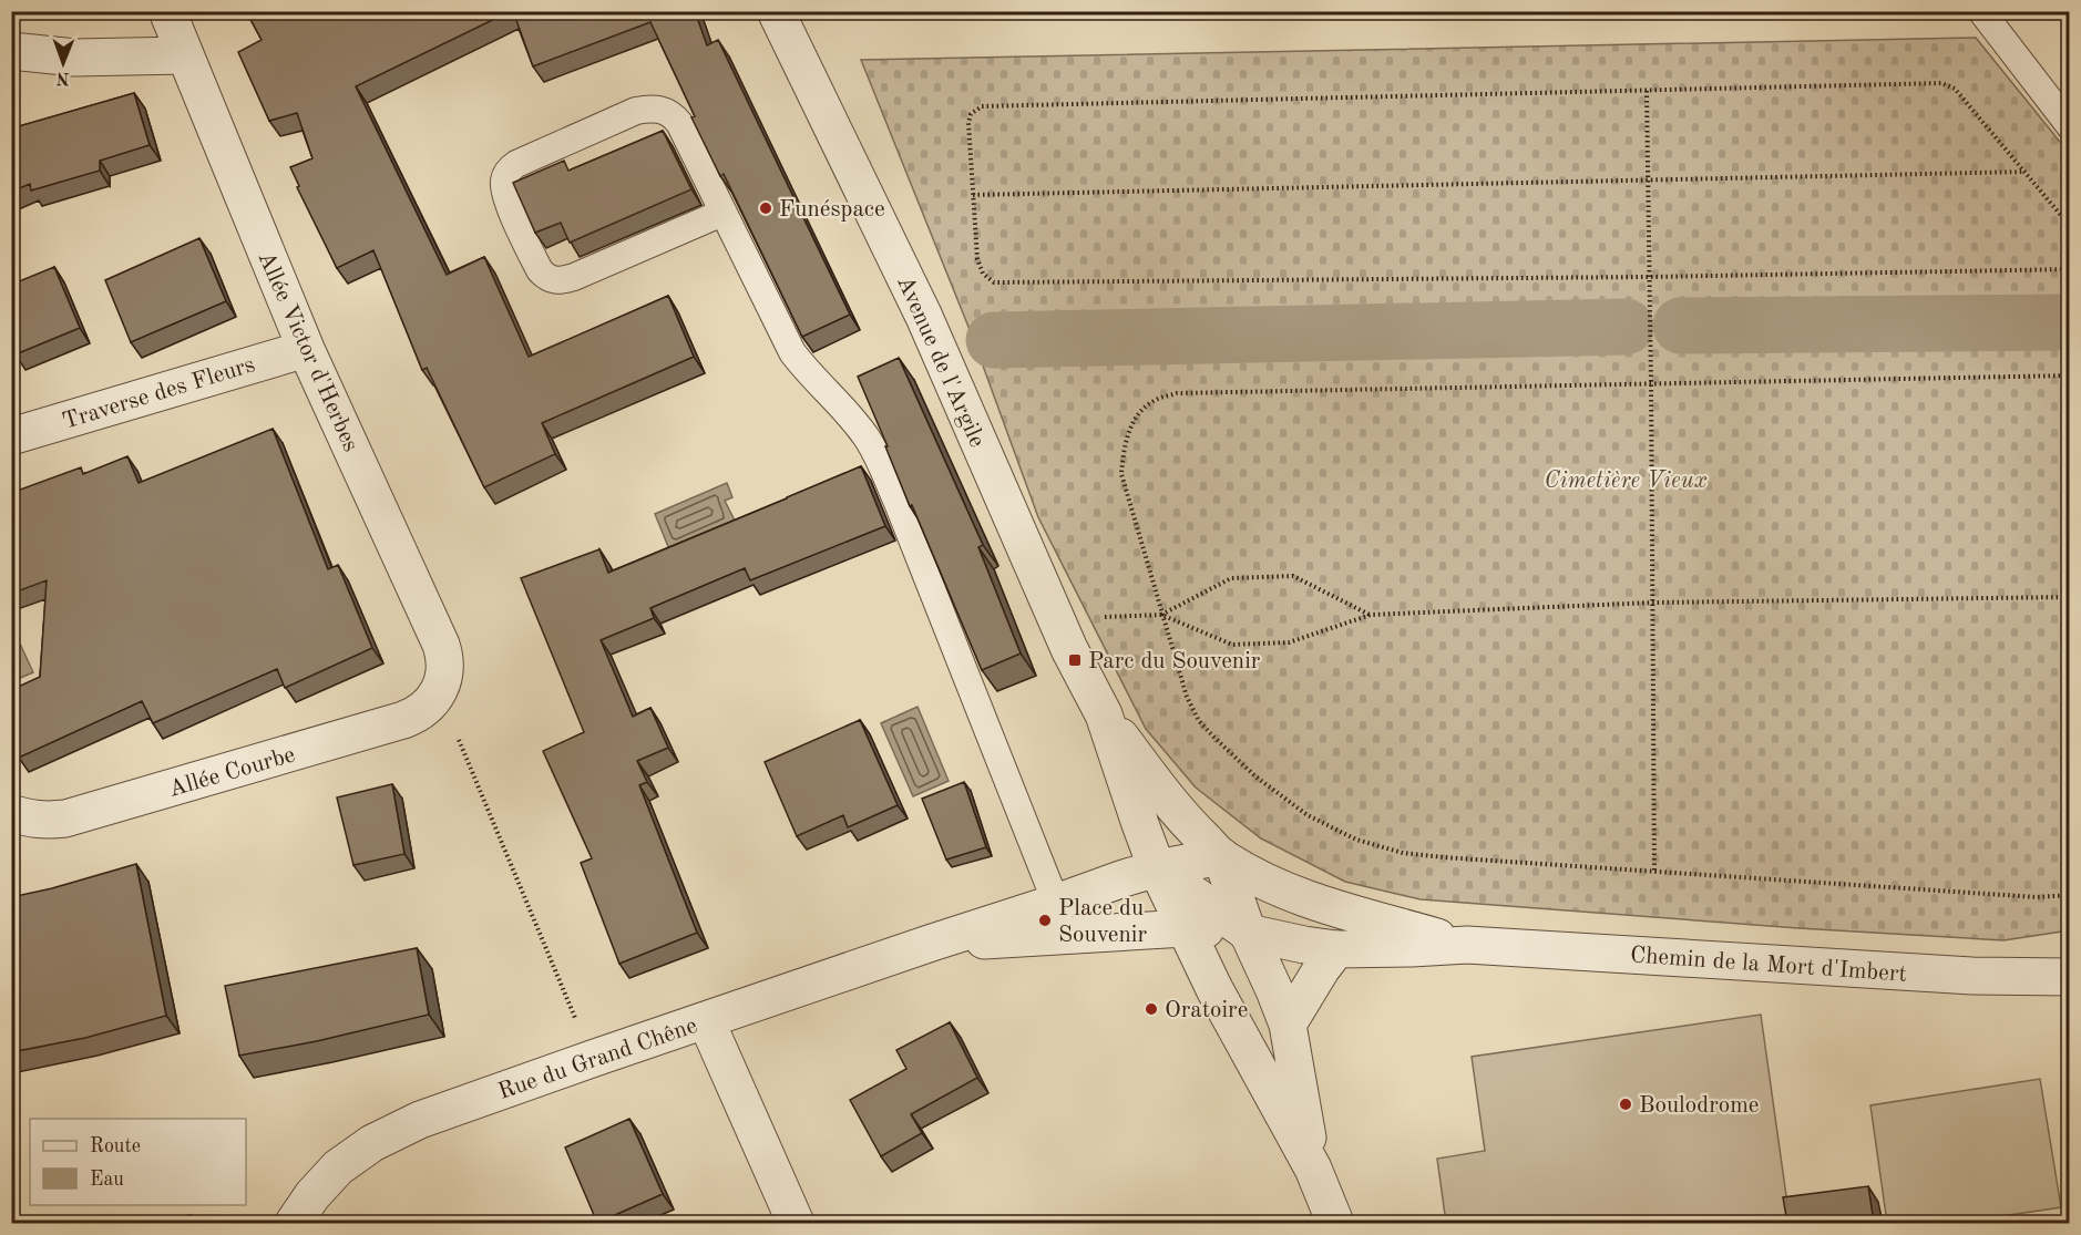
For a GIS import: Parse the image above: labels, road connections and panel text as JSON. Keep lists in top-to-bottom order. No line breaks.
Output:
{"streets":{"street":["Allée Victor d'Herbes","Avenue de l'Argile","Traverse des Fleurs","Allée Courbe","Chemin de la Mort d'Imbert","Rue du Grand Chêne"]},"crossings":[["Allée Victor d'Herbes","Traverse des Fleurs"],["Allée Victor d'Herbes","Allée Courbe"],["Avenue de l'Argile","Chemin de la Mort d'Imbert"]],"parks":["Cimetière Vieux"],"places":{"other":["Funéspace","Place du Souvenir","Oratoire","Boulodrome"],"transit":["Parc du Souvenir"]},"legend":["Route","Eau"],"north":"bottom"}
